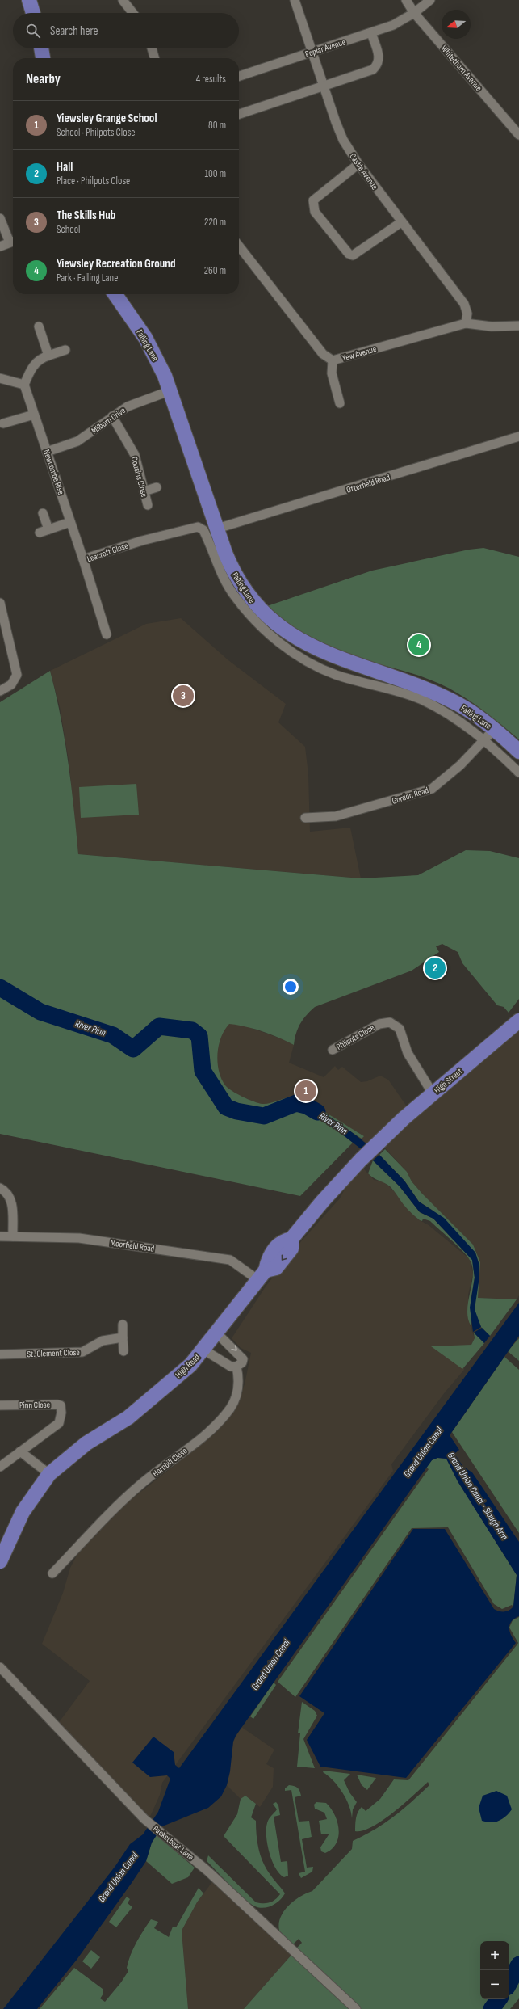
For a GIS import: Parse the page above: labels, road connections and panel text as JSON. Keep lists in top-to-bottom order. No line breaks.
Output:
{"streets":{"main road":["Falling Lane","High Street","High Road"],"street":["Poplar Avenue","Whitethorn Avenue","Castle Avenue","Yew Avenue","Milburn Drive","Newcombe Rise","Cousins Close","Otterfield Road","Leacroft Close","Gordon Road","Philpots Close","Moorfield Road","St. Clement Close","Pinn Close","Hornbill Close","Packetboat Lane"]},"crossings":[["Poplar Avenue","Whitethorn Avenue"],["Poplar Avenue","Castle Avenue"],["Castle Avenue","Yew Avenue"],["Falling Lane","Milburn Drive"],["Falling Lane","Otterfield Road"],["Falling Lane","Leacroft Close"],["Falling Lane","Gordon Road"],["Milburn Drive","Newcombe Rise"],["Milburn Drive","Cousins Close"],["Newcombe Rise","Leacroft Close"],["Otterfield Road","Leacroft Close"],["Philpots Close","High Street"],["High Street","Moorfield Road"],["High Street","High Road"],["Moorfield Road","High Road"]],"water":["River Pinn","Grand Union Canal","Grand Union Canal - Slough Arm"],"north":"left","page":{"search":"Search here","heading":["Nearby","4 results"],"list":[{"mark":"1","name":"Yiewsley Grange School","note":"School · Philpots Close","value":"80 m"},{"mark":"2","name":"Hall","note":"Place · Philpots Close","value":"100 m"},{"mark":"3","name":"The Skills Hub","note":"School","value":"220 m"},{"mark":"4","name":"Yiewsley Recreation Ground","note":"Park · Falling Lane","value":"260 m"}],"pins":["4","3","2","1"],"map_buttons":["+","−"]}}
